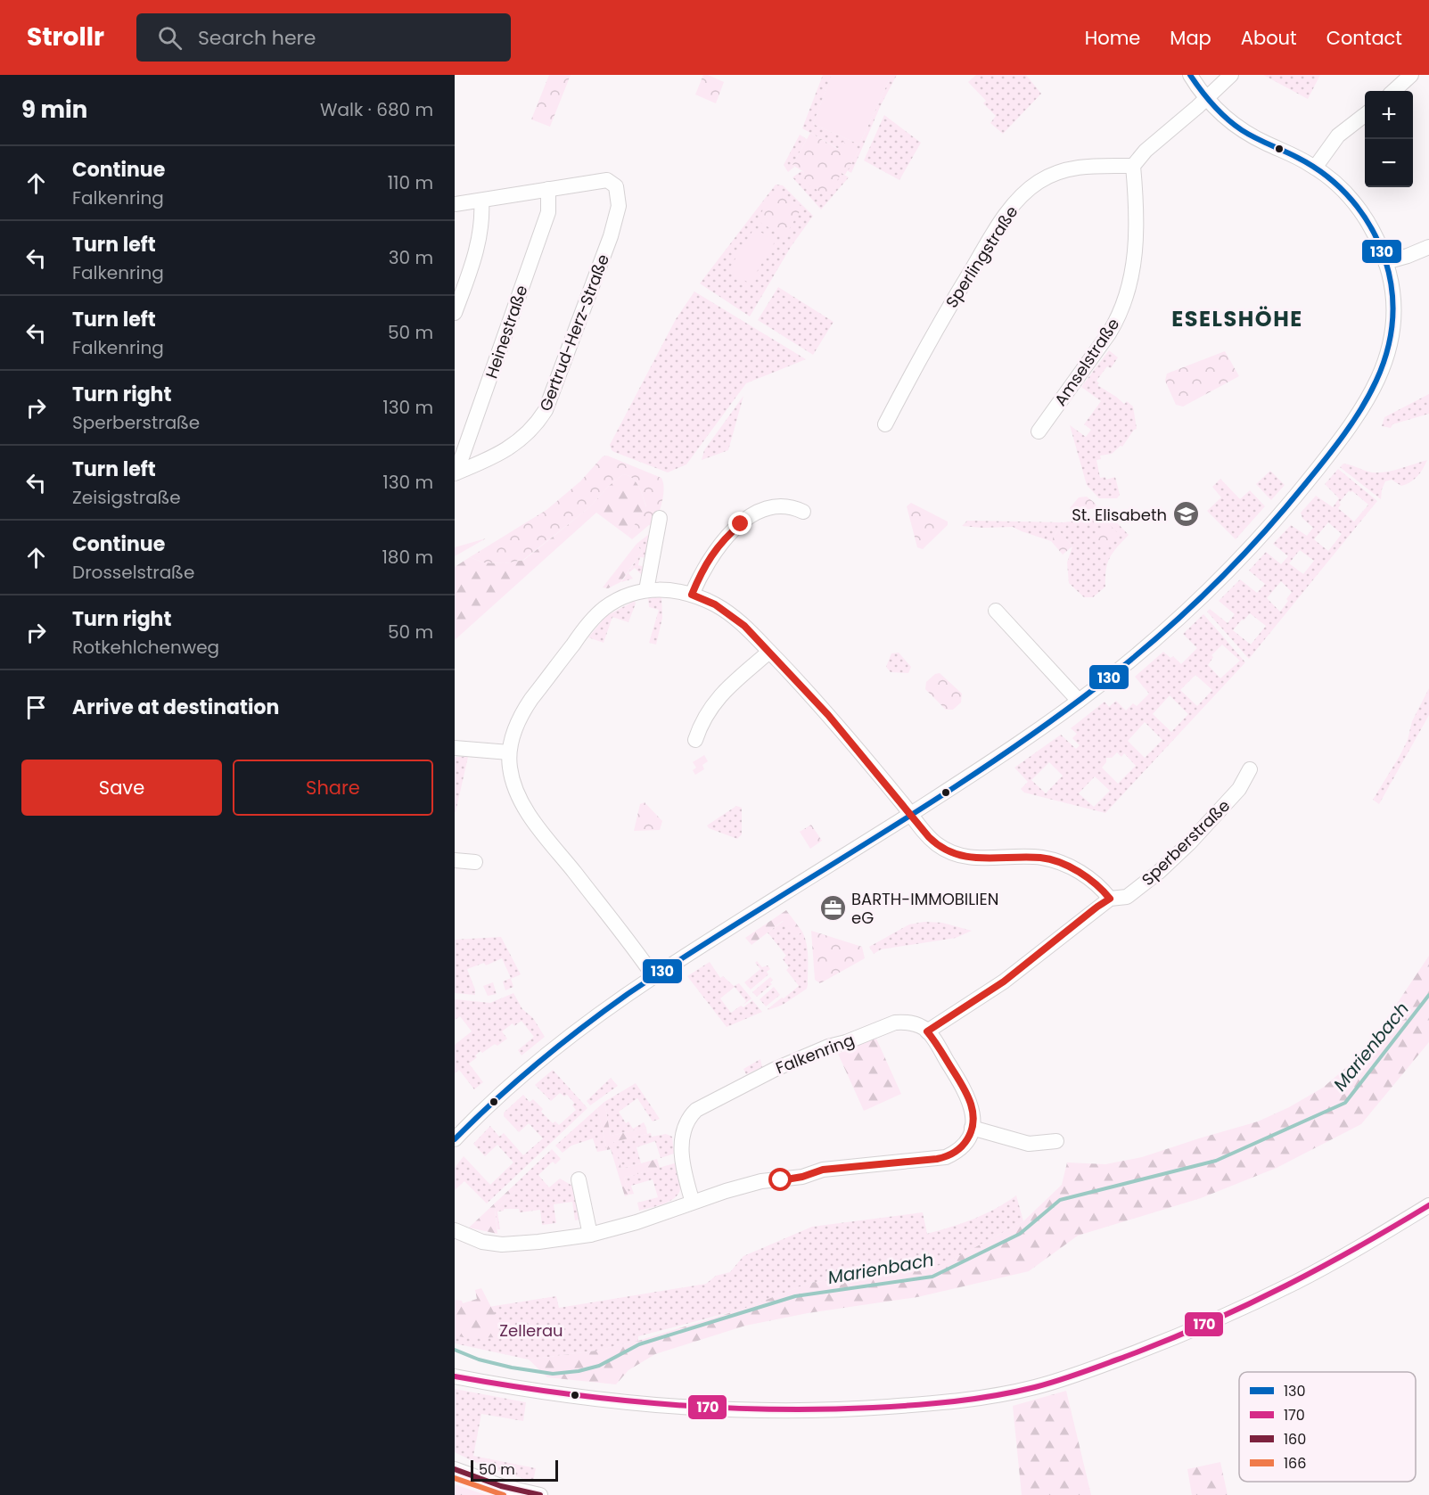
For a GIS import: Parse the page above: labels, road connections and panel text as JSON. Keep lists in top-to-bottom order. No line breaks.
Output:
{"streets":{"street":["Sperlingstraße","Heinestraße","Gertrud-Herz-Straße","Amselstraße","Sperberstraße","Falkenring"]},"crossings":[["Sperlingstraße","Amselstraße"],["Heinestraße","Gertrud-Herz-Straße"],["Sperberstraße","Falkenring"]],"districts":["ESELSHÖHE"],"water":["Marienbach"],"parks":["Zellerau"],"places":{"school or university":["St. Elisabeth"],"office":["BARTH-IMMOBILIEN eG"]},"lines":["transit line 130","transit line 170","transit line 160","transit line 166"],"legend":["130","170","160","166"],"scale_bar":"50 m","page":{"header":"Strollr","search":"Search here","nav":["Home","Map","About","Contact"],"heading":["9 min","Walk · 680 m"],"map_buttons":["+","−"],"list":[["Continue","Falkenring","110 m"],["Turn left","Falkenring","30 m"],["Turn left","Falkenring","50 m"],["Turn right","Sperberstraße","130 m"],["Turn left","Zeisigstraße","130 m"],["Continue","Drosselstraße","180 m"],["Turn right","Rotkehlchenweg","50 m"],"Arrive at destination"],"buttons":["Save","Share"],"scale":"50 m"}}
